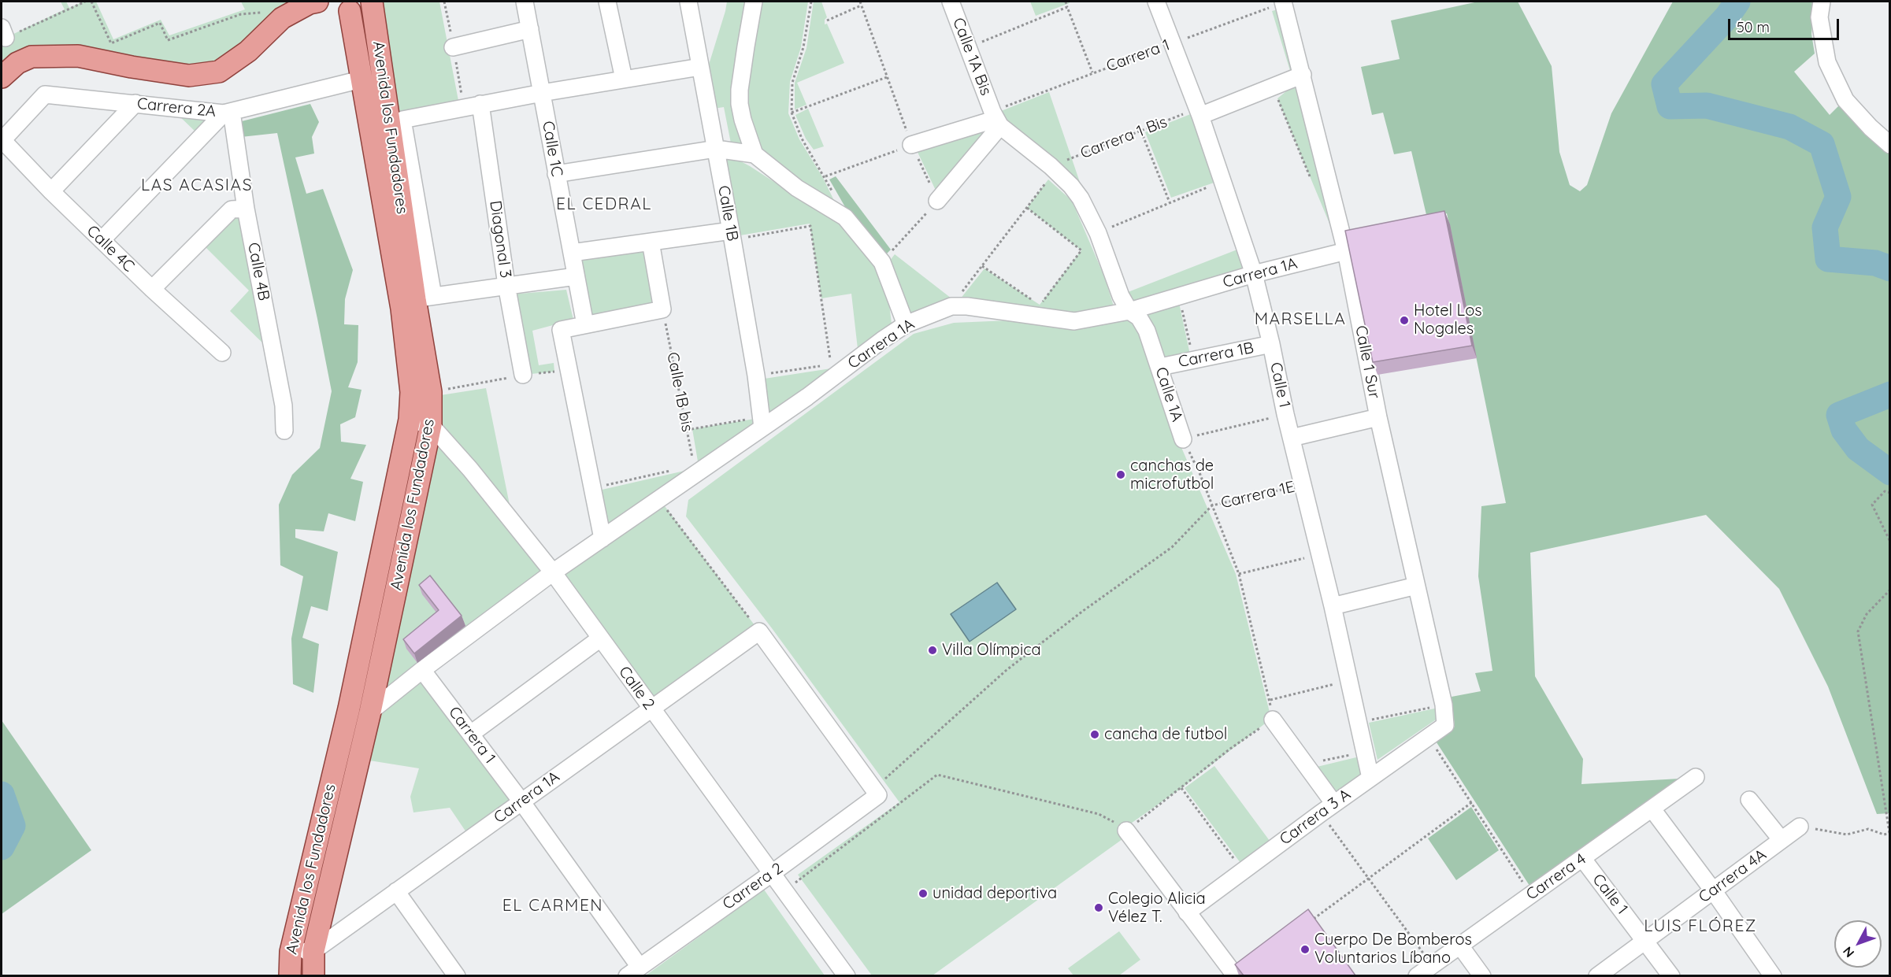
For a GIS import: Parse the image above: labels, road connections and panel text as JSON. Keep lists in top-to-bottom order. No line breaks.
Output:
{"streets":{"main road":["Avenida los Fundadores"],"street":["Carrera 1","Calle 1A Bis","Carrera 2A","Calle 1C","Calle 1B","Diagonal 3","Calle 4C","Calle 4B","Carrera 1A","Carrera 1B","Calle 1 Sur","Calle 1","Calle 1A","Calle 2","Carrera 3 A","Carrera 4A","Carrera 4","Carrera 2"],"path":["Carrera 1 Bis","Calle 1B bis","Carrera 1E"]},"crossings":[["Carrera 1","Calle 1A Bis"],["Carrera 1","Carrera 1A"],["Carrera 1","Calle 1 Sur"],["Carrera 1","Calle 1"],["Carrera 1","Calle 1A"],["Carrera 1","Carrera 2"],["Calle 1A Bis","Calle 1A"],["Carrera 2A","Avenida los Fundadores"],["Carrera 2A","Calle 4C"],["Carrera 2A","Calle 4B"],["Avenida los Fundadores","Carrera 1A"],["Avenida los Fundadores","Calle 2"],["Carrera 1 Bis","Calle 1"],["Carrera 1 Bis","Calle 1A"],["Calle 1B","Carrera 1A"],["Carrera 1A","Calle 1 Sur"],["Carrera 1A","Calle 1"],["Carrera 1A","Calle 1B bis"],["Carrera 1A","Calle 1A"],["Carrera 1A","Calle 2"],["Carrera 1B","Calle 1"],["Carrera 1B","Calle 1A"],["Calle 1 Sur","Carrera 3 A"],["Calle 1","Carrera 1E"],["Calle 1","Carrera 3 A"],["Calle 1","Carrera 4A"],["Calle 1","Carrera 4"],["Calle 1A","Carrera 1E"],["Calle 2","Carrera 2"]],"districts":["LAS ACASIAS","EL CEDRAL","MARSELLA","EL CARMEN","LUIS FLÓREZ"],"places":["Hotel Los Nogales","canchas de microfutbol","Villa Olímpica","cancha de futbol","unidad deportiva","Colegio Alicia Vélez T.","Cuerpo De Bomberos Voluntarios Líbano"],"scale_bar":"50 m","north":"bottom left"}
